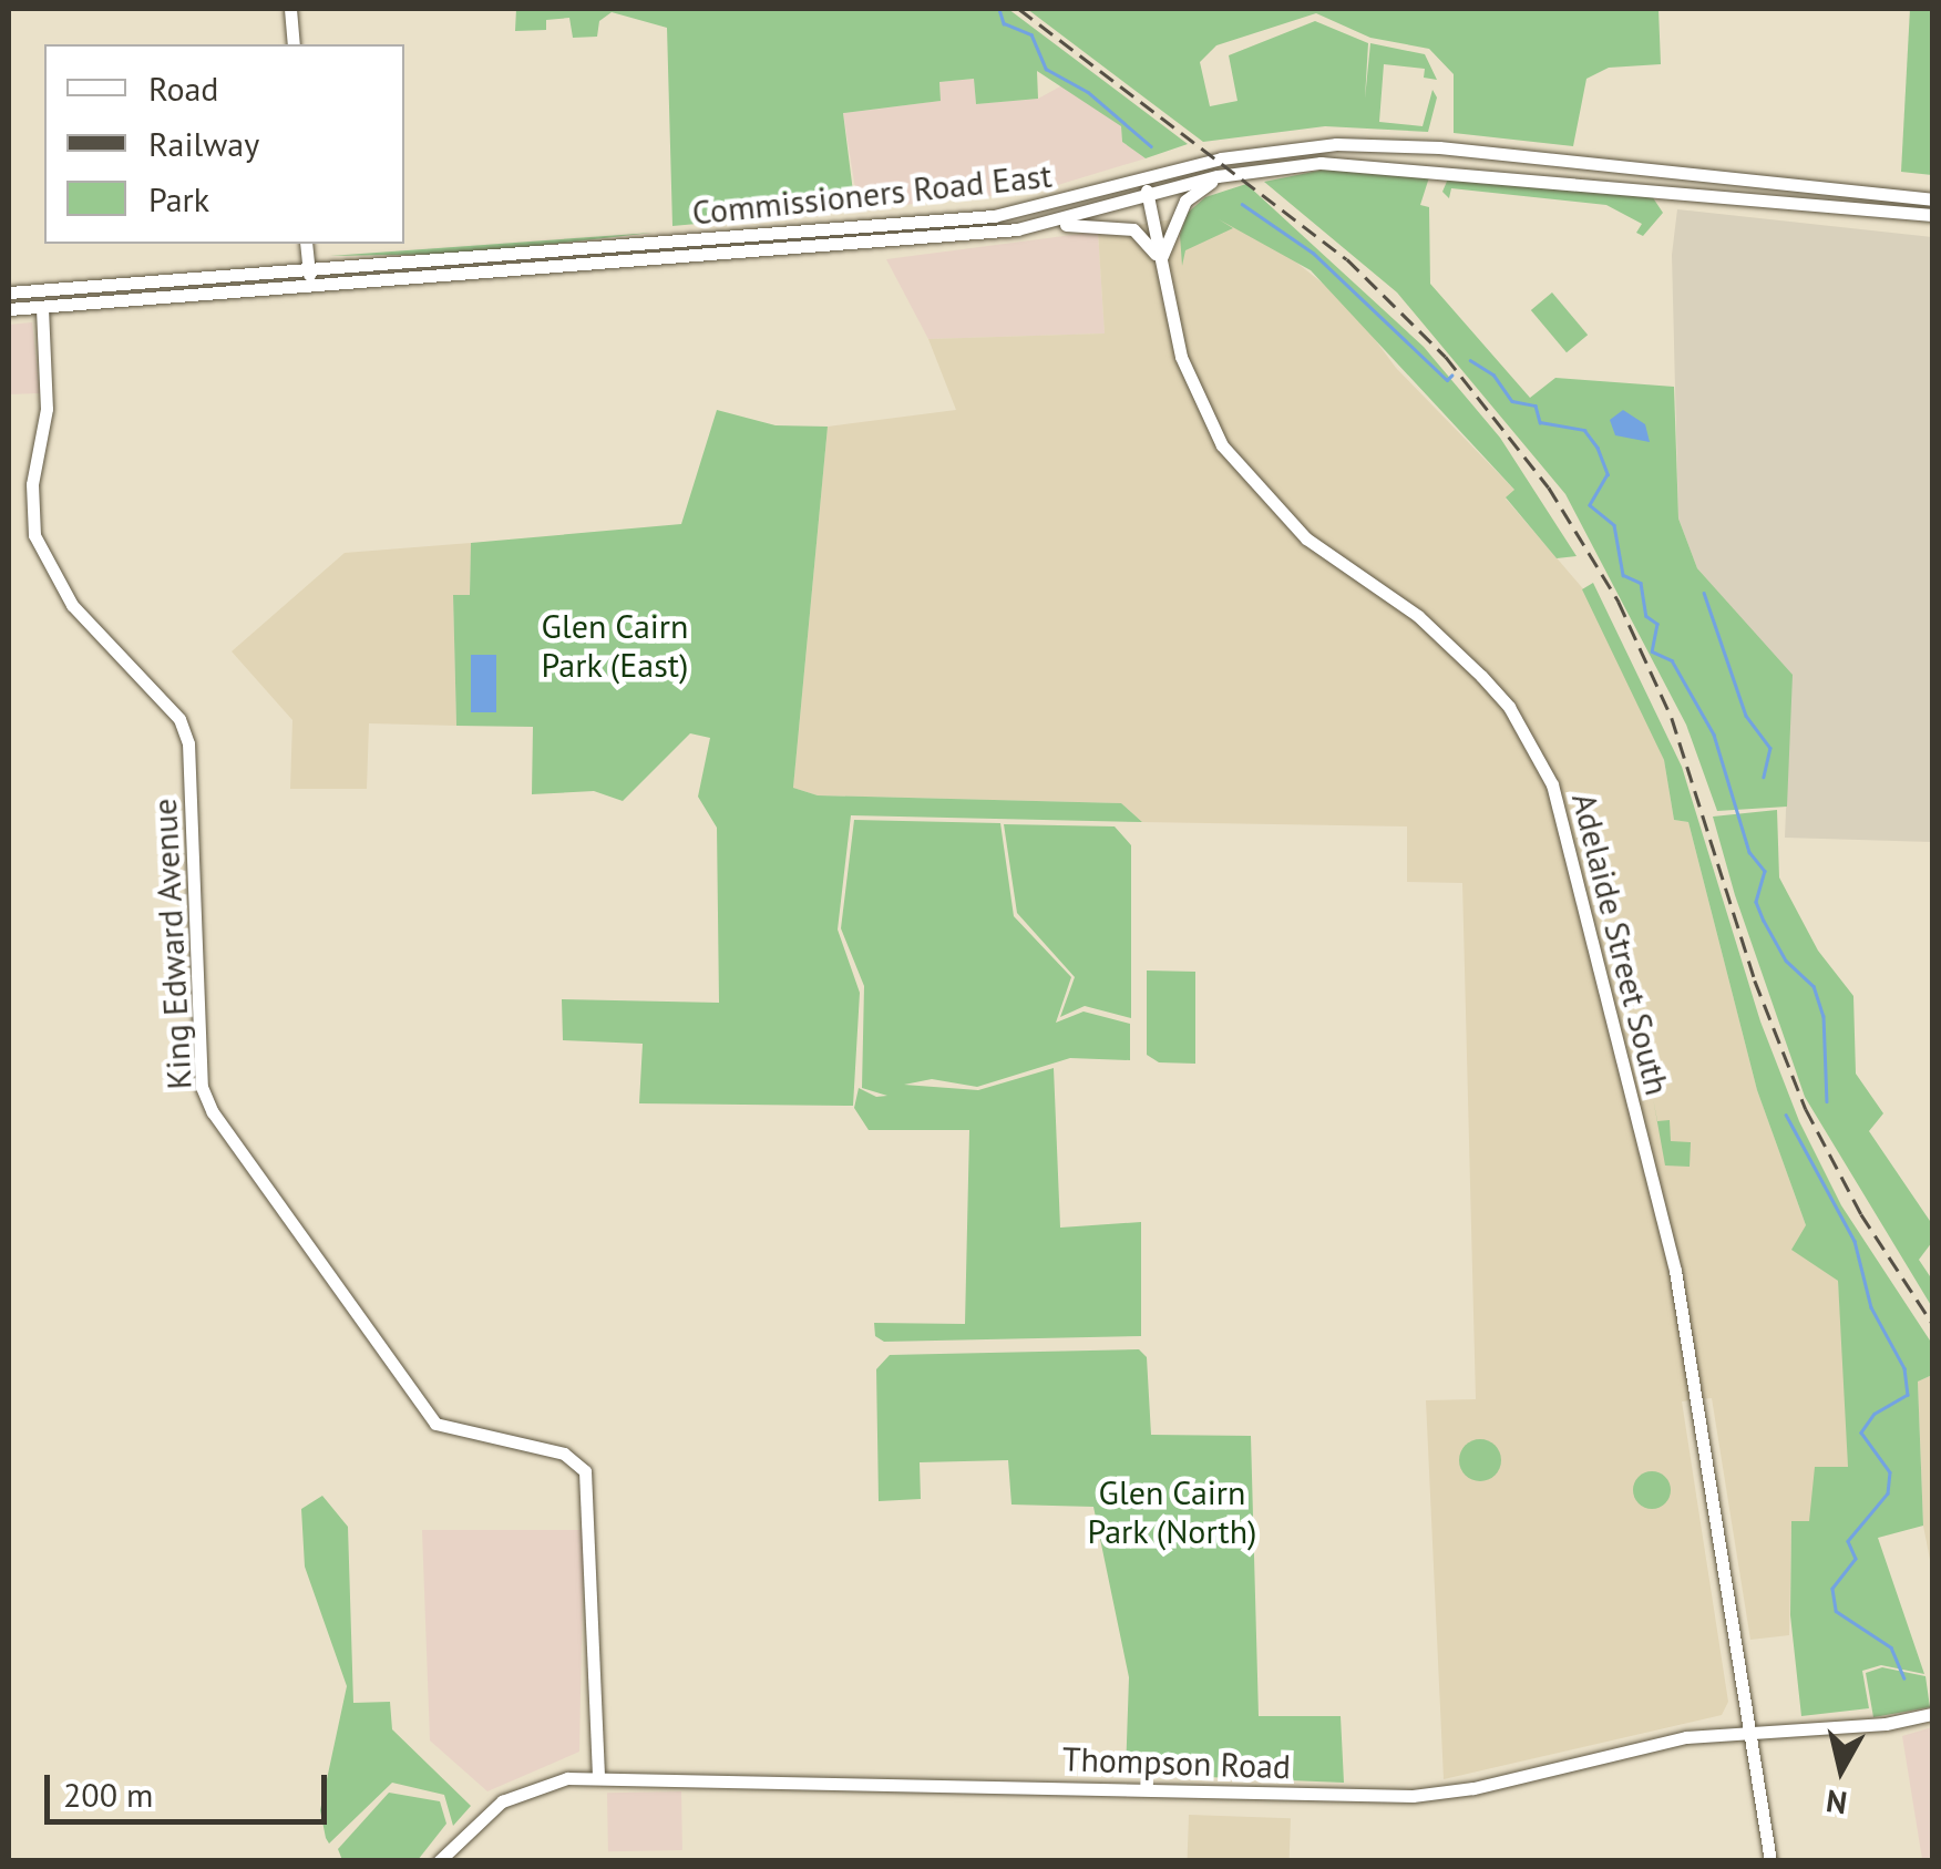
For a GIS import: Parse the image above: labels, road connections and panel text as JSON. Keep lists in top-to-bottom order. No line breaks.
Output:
{"streets":{"main road":["Commissioners Road East","King Edward Avenue","Adelaide Street South","Thompson Road"]},"crossings":[["Commissioners Road East","King Edward Avenue"],["Commissioners Road East","Adelaide Street South"],["King Edward Avenue","Thompson Road"],["Adelaide Street South","Thompson Road"]],"parks":["Glen Cairn Park (East)","Glen Cairn Park (North)"],"legend":["Road","Railway","Park"],"scale_bar":"200 m","north":"bottom"}
